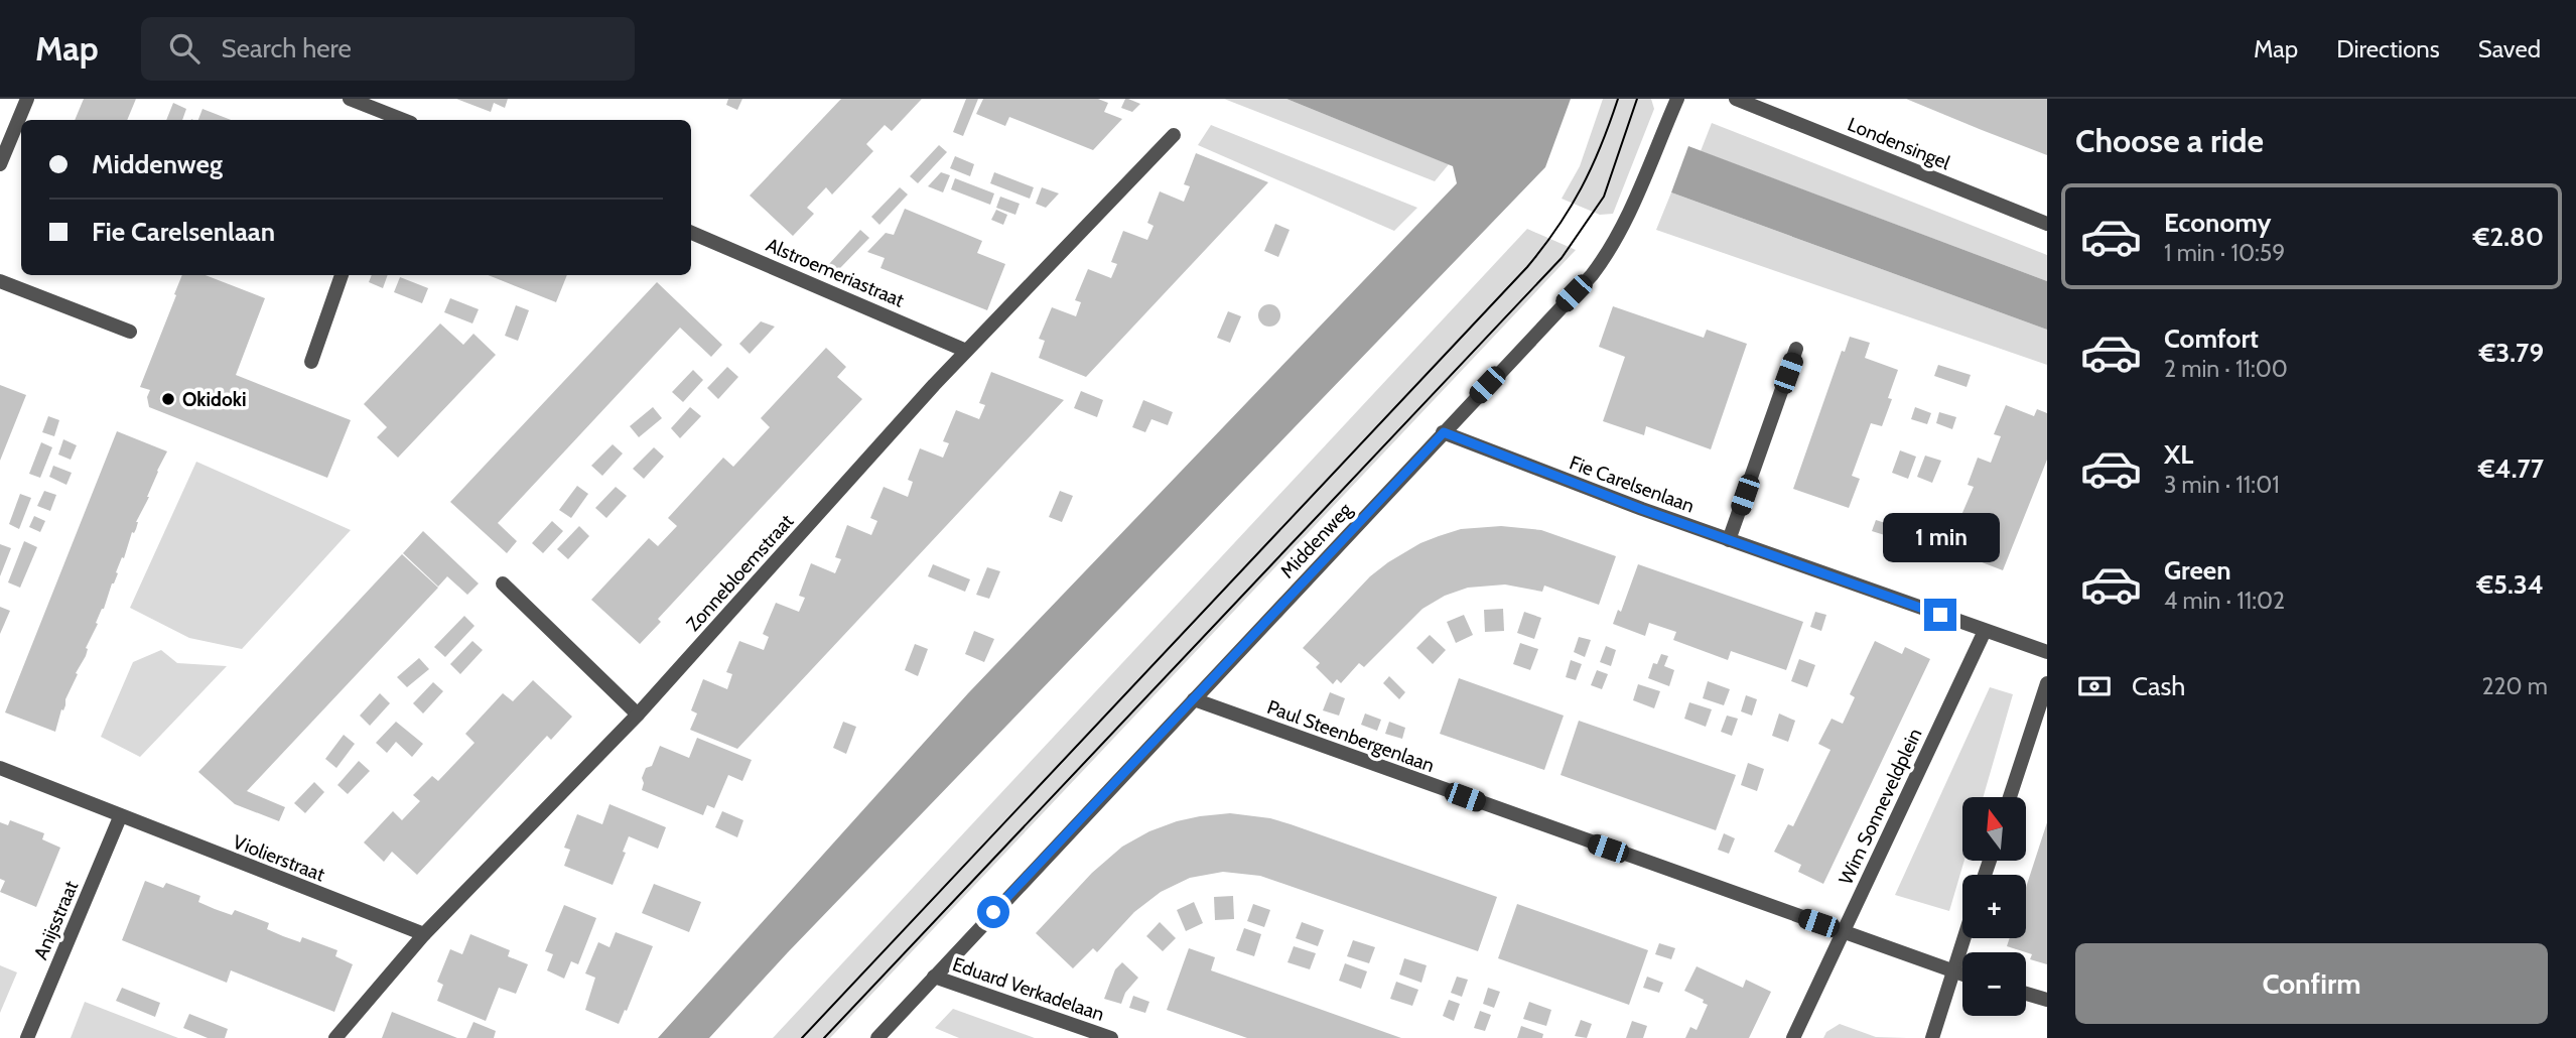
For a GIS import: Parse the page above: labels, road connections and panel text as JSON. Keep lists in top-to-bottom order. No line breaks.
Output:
{"streets":{"street":["Londensingel","Alstroemeriastraat","Fie Carelsenlaan","Middenweg","Zonnebloemstraat","Paul Steenbergenlaan","Wim Sonneveldplein","Violierstraat","Anijsstraat","Eduard Verkadelaan"]},"crossings":[["Alstroemeriastraat","Zonnebloemstraat"],["Fie Carelsenlaan","Middenweg"],["Fie Carelsenlaan","Wim Sonneveldplein"],["Middenweg","Paul Steenbergenlaan"],["Middenweg","Eduard Verkadelaan"],["Zonnebloemstraat","Violierstraat"],["Paul Steenbergenlaan","Wim Sonneveldplein"],["Violierstraat","Anijsstraat"]],"places":["Okidoki"],"north":"top","page":{"header":"Map","search":"Search here","nav":["Map","Directions","Saved"],"heading":"Choose a ride","banner":["Middenweg","Fie Carelsenlaan"],"list":[{"name":"Economy","note":"1 min · 10:59","value":"€2.80"},{"name":"Comfort","note":"2 min · 11:00","value":"€3.79"},{"name":"XL","note":"3 min · 11:01","value":"€4.77"},{"name":"Green","note":"4 min · 11:02","value":"€5.34"}],"bubble":"1 min","pay":["Cash","220 m"],"map_buttons":["+","−"],"buttons":"Confirm"}}
